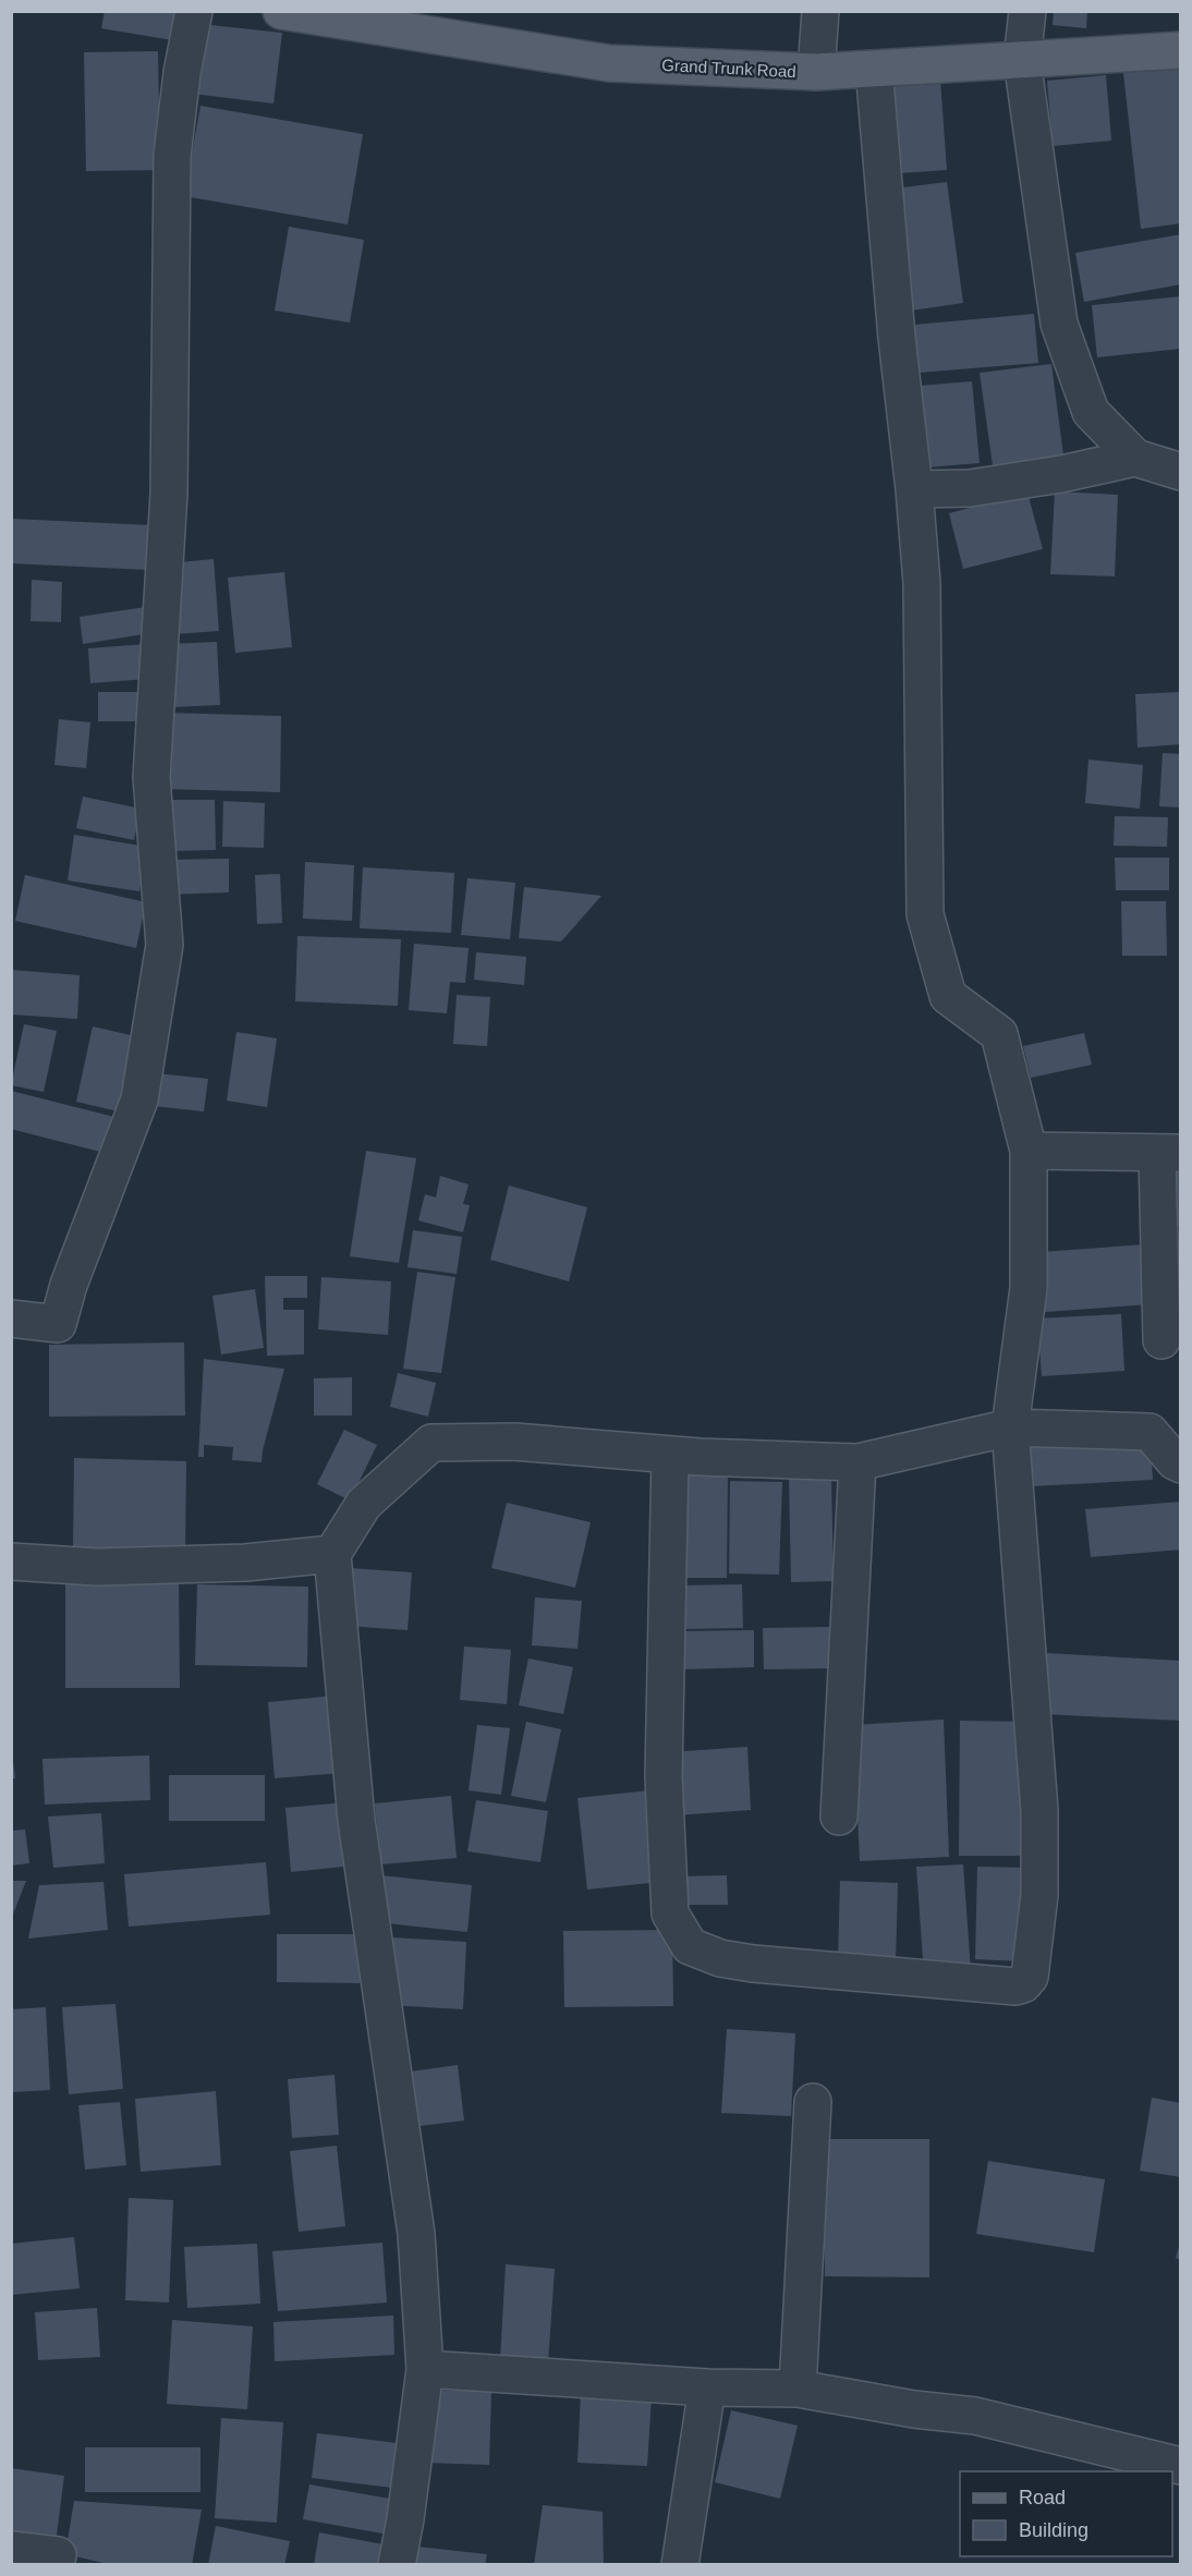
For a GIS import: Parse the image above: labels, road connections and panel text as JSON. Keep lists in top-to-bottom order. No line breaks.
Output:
{"streets":{"main road":["Grand Trunk Road"]},"legend":["Road","Building"]}
